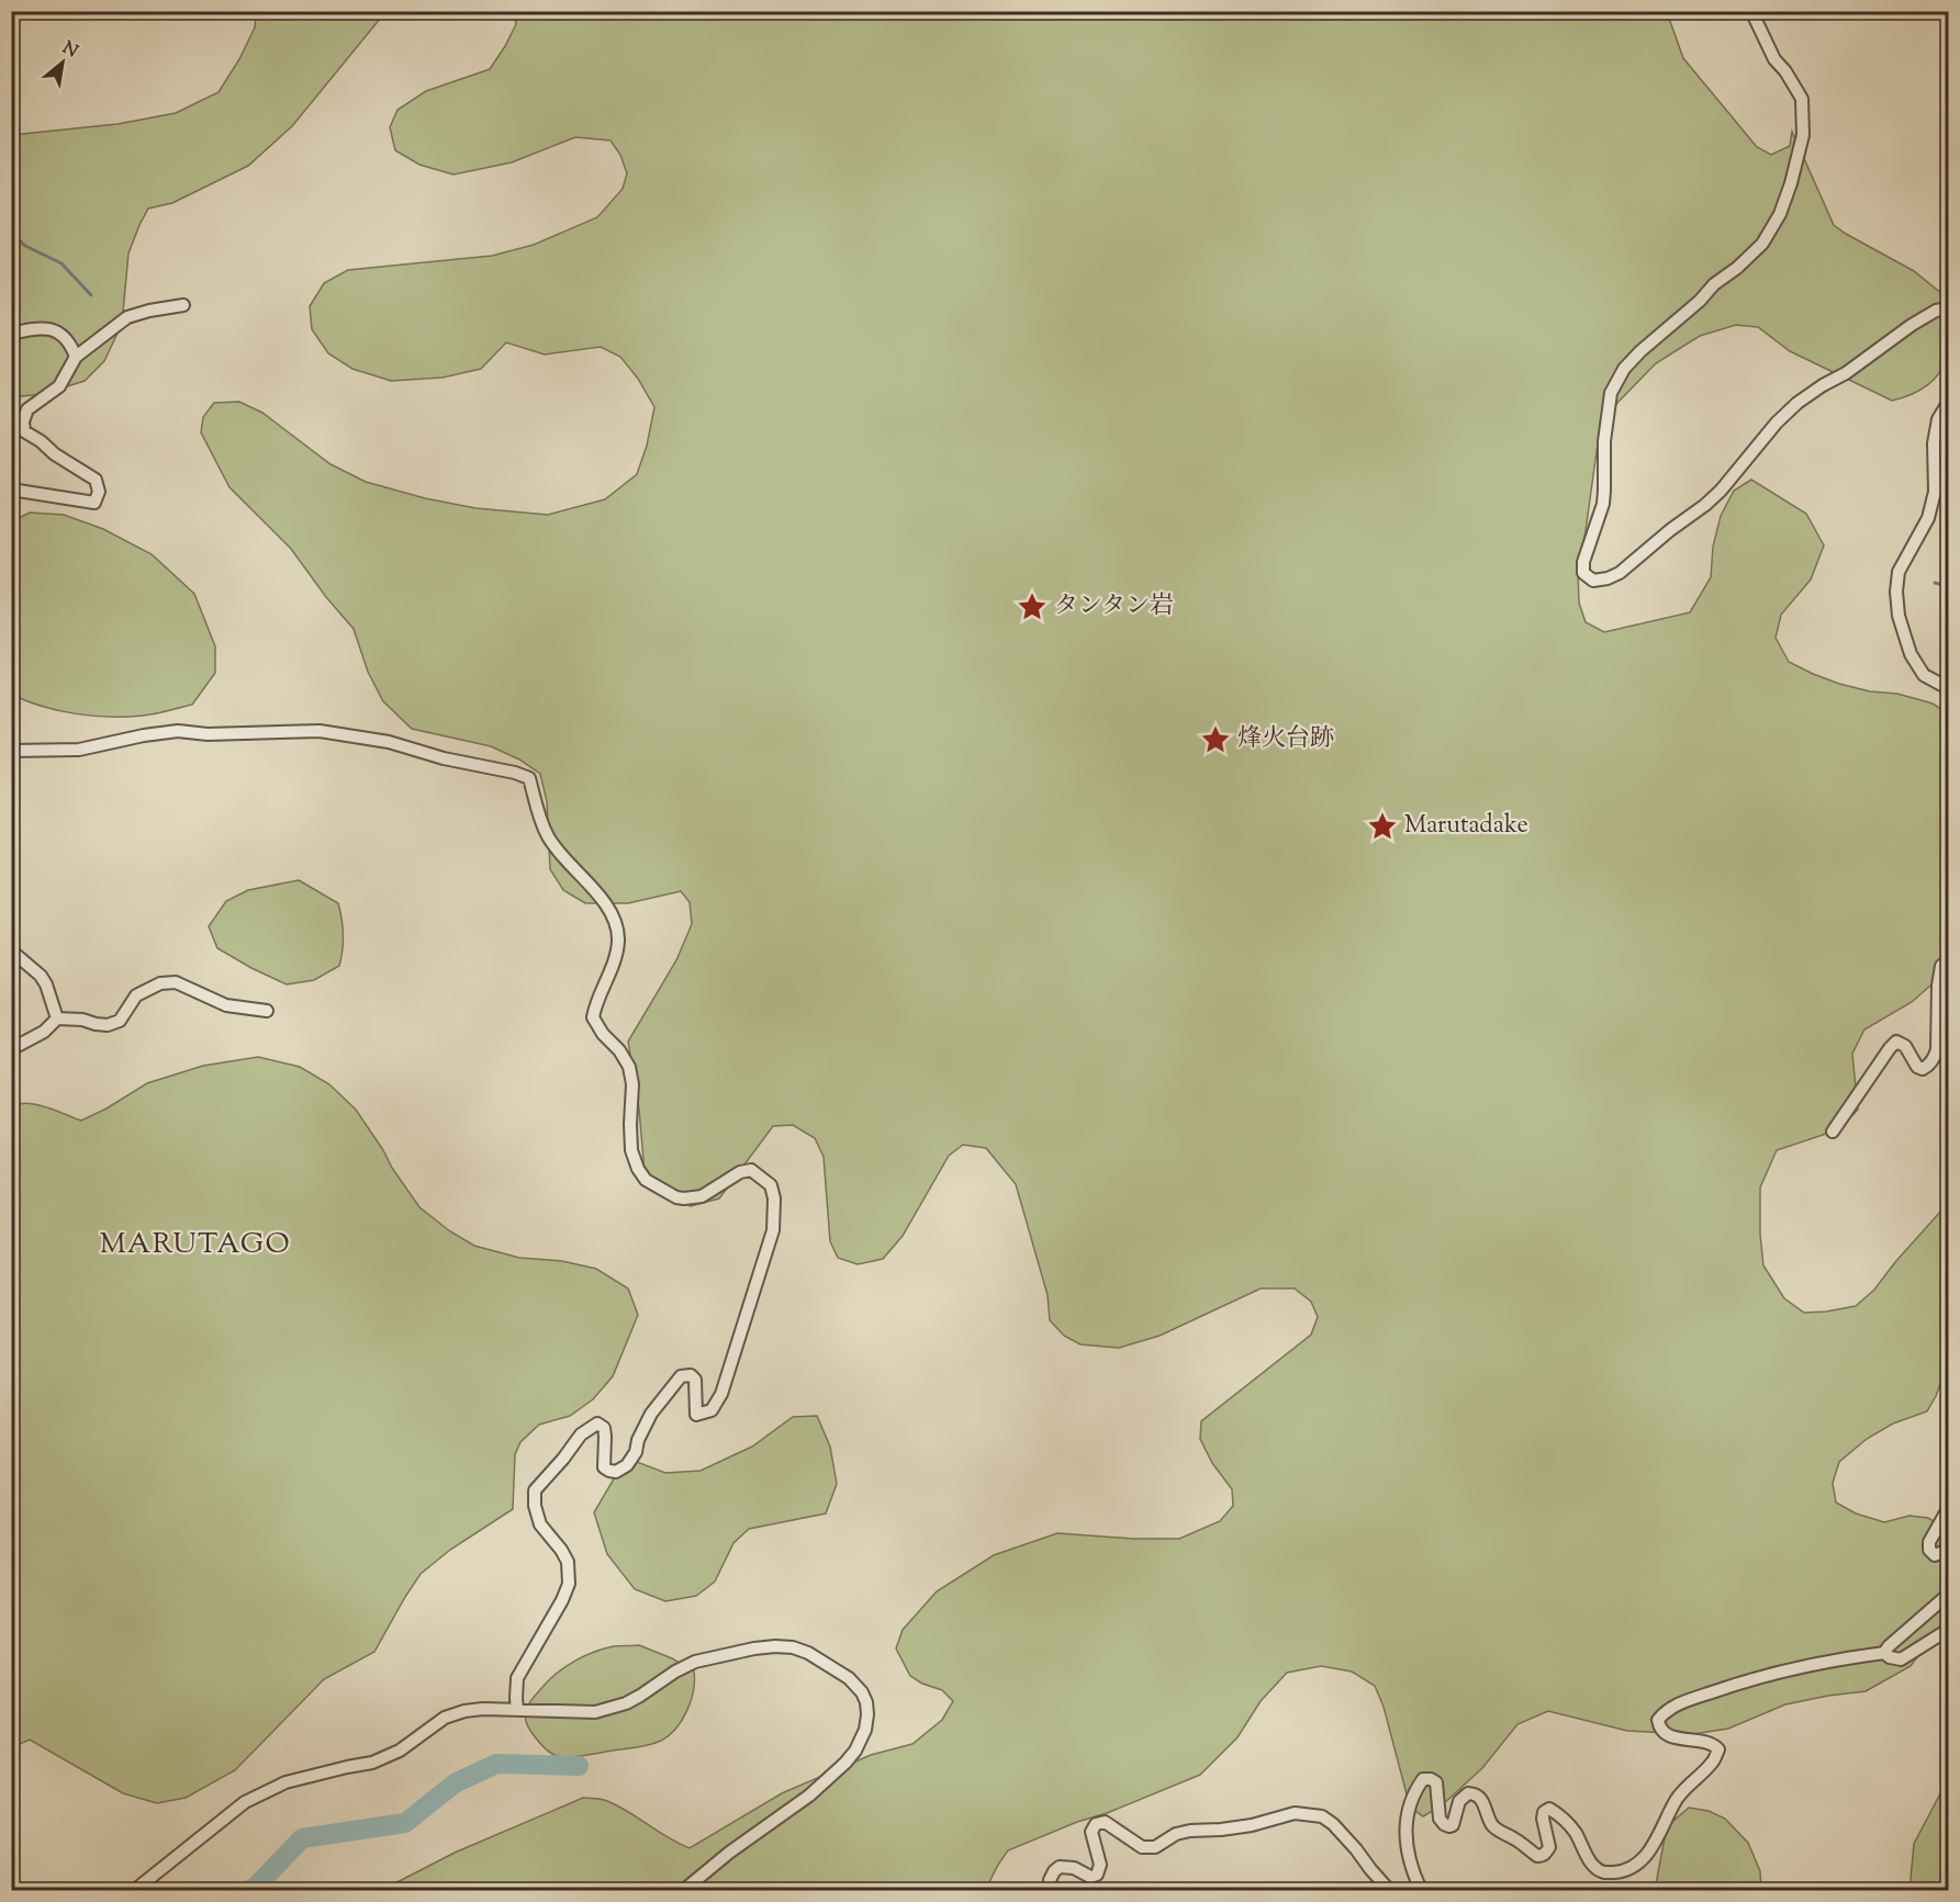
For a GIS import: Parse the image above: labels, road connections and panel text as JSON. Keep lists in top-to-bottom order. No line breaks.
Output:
{"districts":["MARUTAGO"],"places":{"place":["タンタン岩","烽火台跡","Marutadake"]},"north":"top right"}
